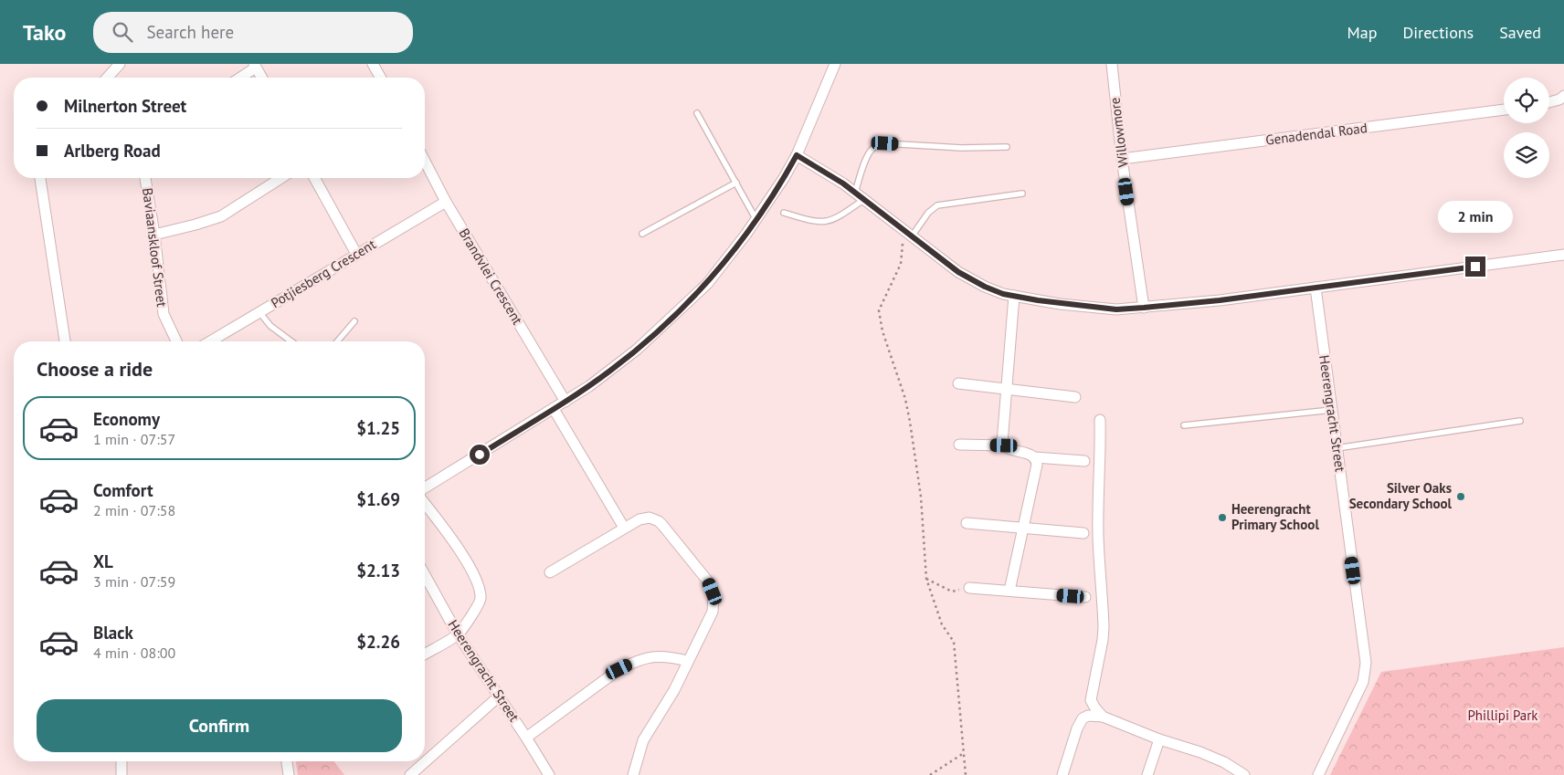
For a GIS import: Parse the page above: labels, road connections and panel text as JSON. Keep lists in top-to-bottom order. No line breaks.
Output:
{"streets":{"street":["Willowmore","Genadendal Road","Baviaanskloof Street","Potjiesberg Crescent","Brandvlei Crescent","Heerengracht Street"]},"crossings":[["Willowmore","Genadendal Road"],["Potjiesberg Crescent","Brandvlei Crescent"]],"parks":["Phillipi Park"],"places":["Silver Oaks Secondary School","Heerengracht Primary School"],"page":{"header":"Tako","search":"Search here","nav":["Map","Directions","Saved"],"banner":["Milnerton Street","Arlberg Road"],"bubble":"2 min","heading":"Choose a ride","list":[{"name":"Economy","note":"1 min · 07:57","value":"$1.25"},{"name":"Comfort","note":"2 min · 07:58","value":"$1.69"},{"name":"XL","note":"3 min · 07:59","value":"$2.13"},{"name":"Black","note":"4 min · 08:00","value":"$2.26"}],"buttons":"Confirm"}}
